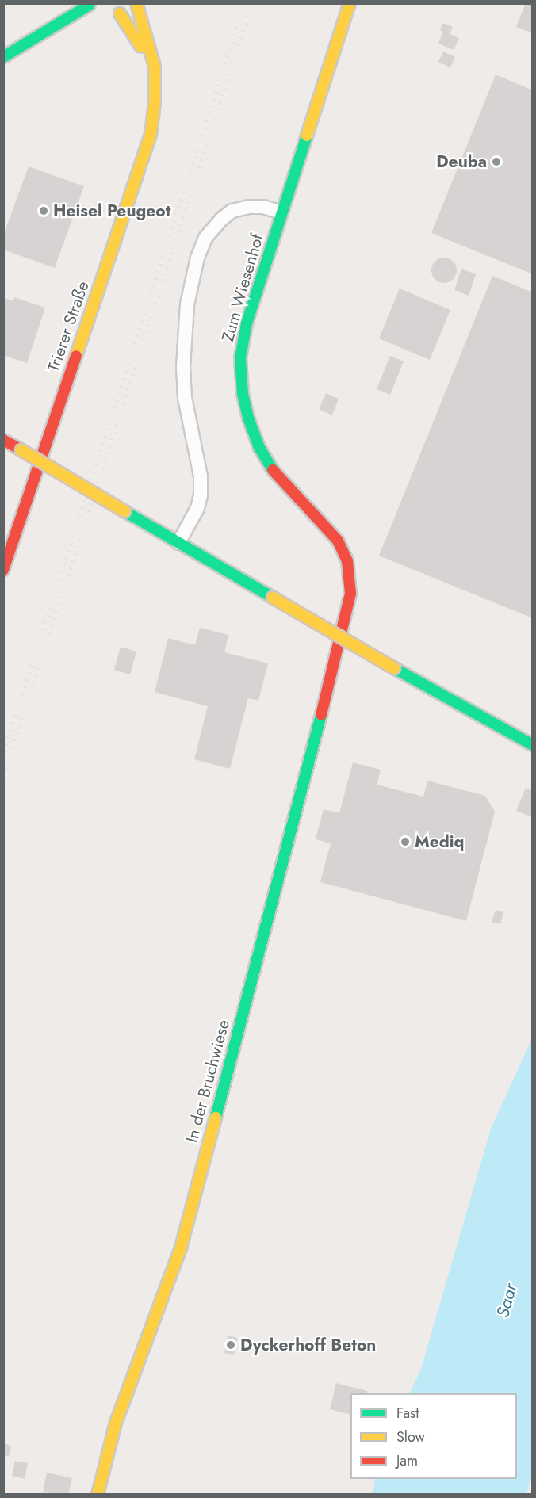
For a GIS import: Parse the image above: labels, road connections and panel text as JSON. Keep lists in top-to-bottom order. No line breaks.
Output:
{"streets":{"street":["Zum Wiesenhof","Trierer Straße","In der Bruchwiese"]},"crossings":[["Zum Wiesenhof","In der Bruchwiese"]],"water":["Saar"],"places":["Deuba","Heisel Peugeot","Mediq","Dyckerhoff Beton"],"legend":["Fast","Slow","Jam"]}
